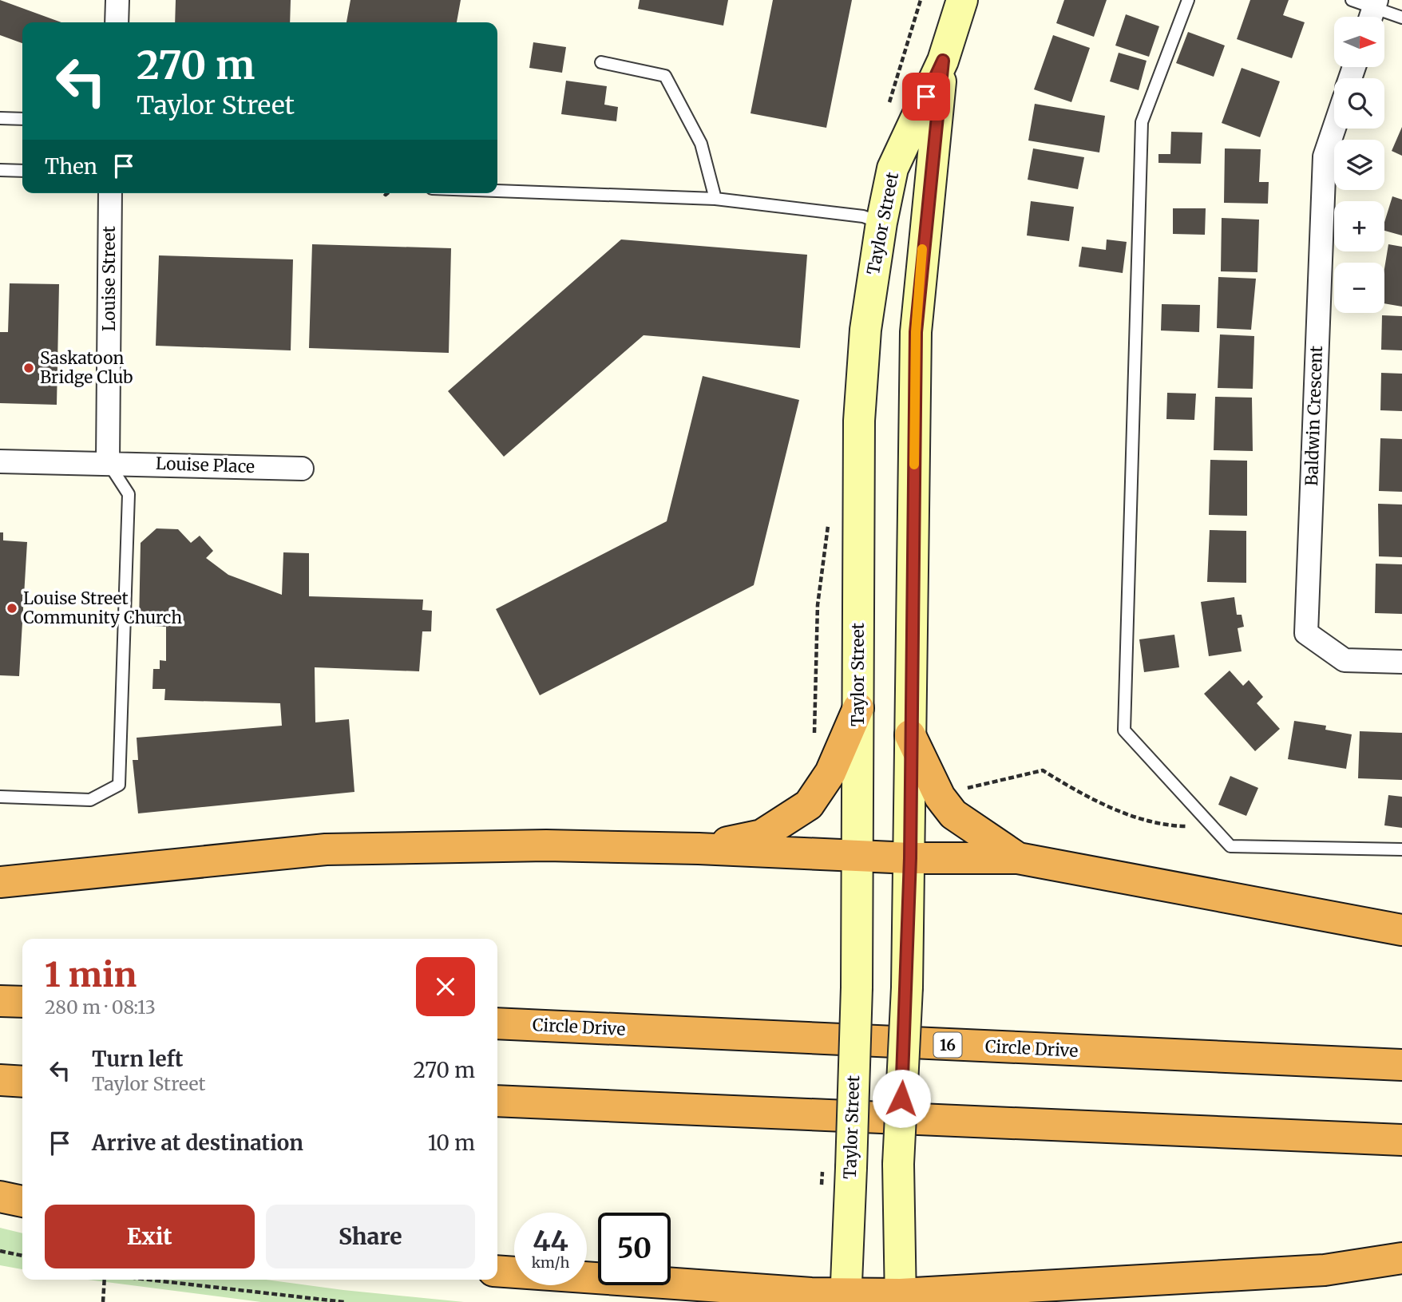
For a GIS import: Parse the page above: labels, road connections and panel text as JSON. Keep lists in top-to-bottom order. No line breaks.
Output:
{"streets":{"highway":["Circle Drive","16"],"main road":["Taylor Street"],"street":["Louise Street","Baldwin Crescent","Louise Place"]},"crossings":[["Louise Street","Louise Place"]],"places":["Saskatoon Bridge Club","Louise Street Community Church"],"north":"right","page":{"map_buttons":["+","−"],"turn":["270 m","Taylor Street"],"then":"Then","heading":["1 min","280 m · 08:13"],"list":[{"name":"Turn left","note":"Taylor Street","value":"270 m"},{"name":"Arrive at destination","value":"10 m"}],"buttons":["Exit","Share"],"speed":"44 km/h","limit":"50"}}
